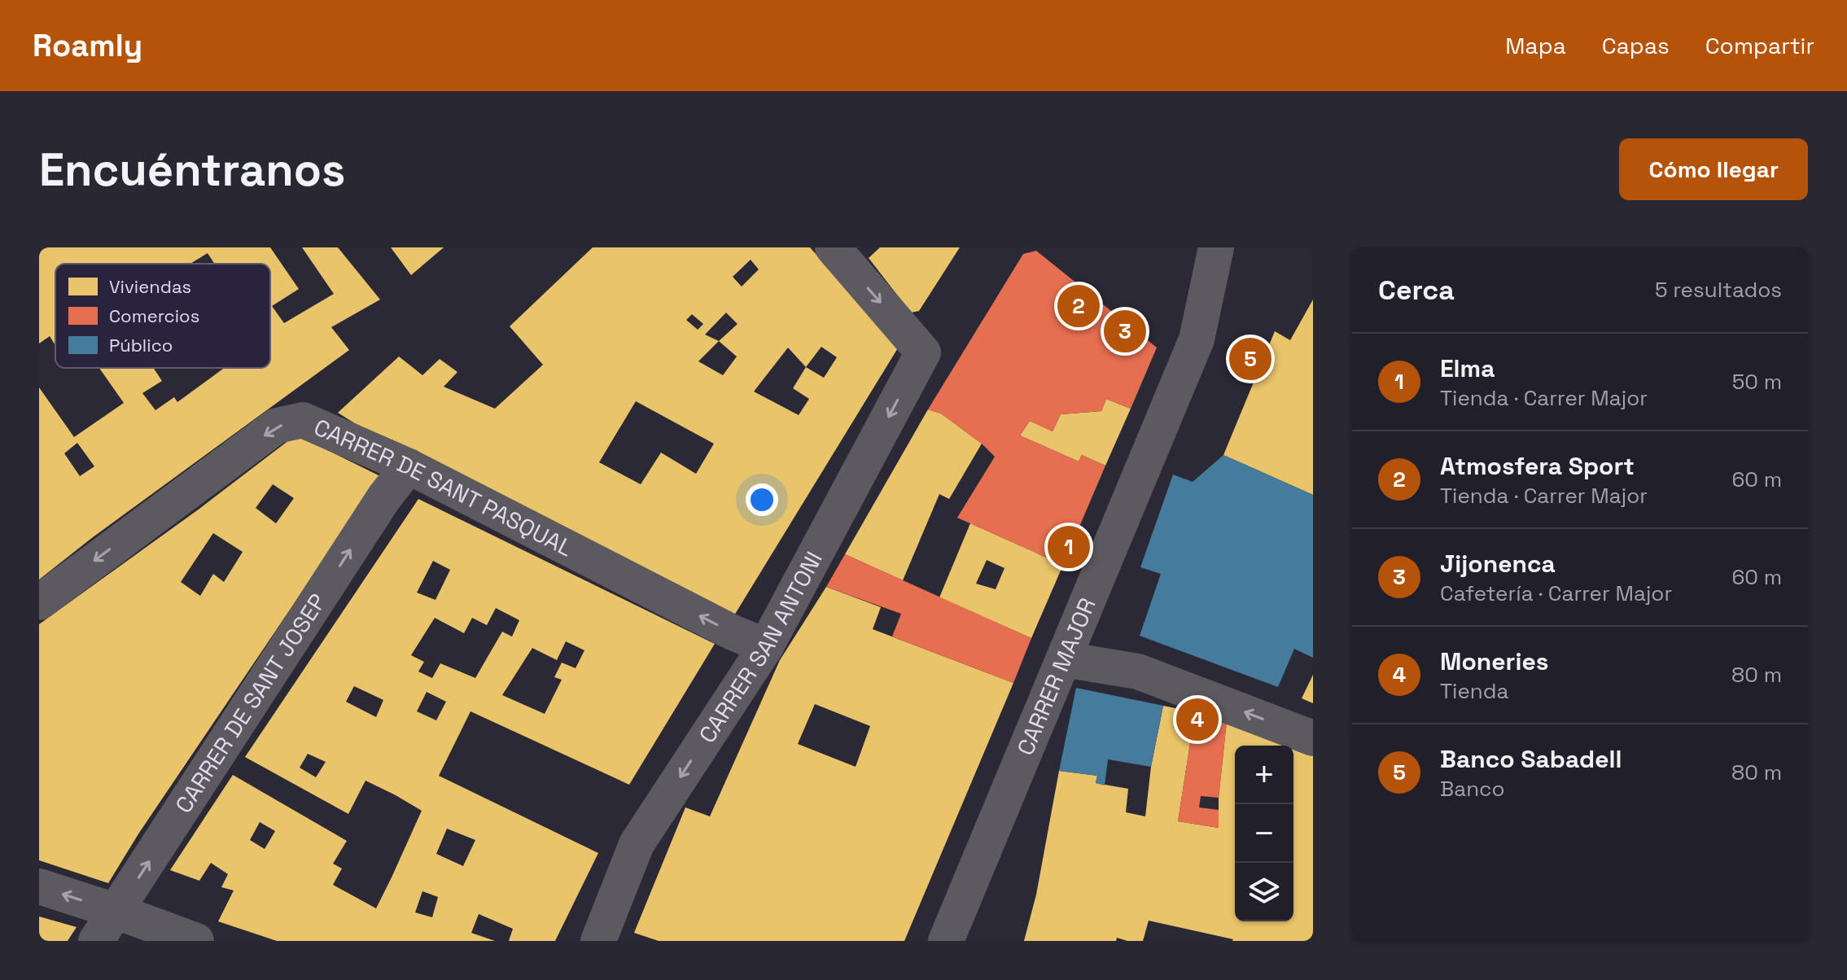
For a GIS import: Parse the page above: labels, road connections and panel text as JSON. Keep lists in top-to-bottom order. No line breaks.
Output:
{"streets":{"street":["CARRER DE SANT PASQUAL","CARRER SAN ANTONI","CARRER MAJOR","CARRER DE SANT JOSEP"]},"crossings":[["CARRER DE SANT PASQUAL","CARRER SAN ANTONI"],["CARRER DE SANT PASQUAL","CARRER DE SANT JOSEP"]],"one_way":["CARRER DE SANT PASQUAL","CARRER SAN ANTONI","CARRER DE SANT JOSEP"],"legend":["Viviendas","Comercios","Público"],"page":{"header":"Roamly","nav":["Mapa","Capas","Compartir"],"buttons":"Cómo llegar","title":"Encuéntranos","heading":["Cerca","5 resultados"],"pins":["2","3","5","1","4"],"list":[{"mark":"1","name":"Elma","note":"Tienda · Carrer Major","value":"50 m"},{"mark":"2","name":"Atmosfera Sport","note":"Tienda · Carrer Major","value":"60 m"},{"mark":"3","name":"Jijonenca","note":"Cafetería · Carrer Major","value":"60 m"},{"mark":"4","name":"Moneries","note":"Tienda","value":"80 m"},{"mark":"5","name":"Banco Sabadell","note":"Banco","value":"80 m"}],"map_buttons":["+","−"]}}
